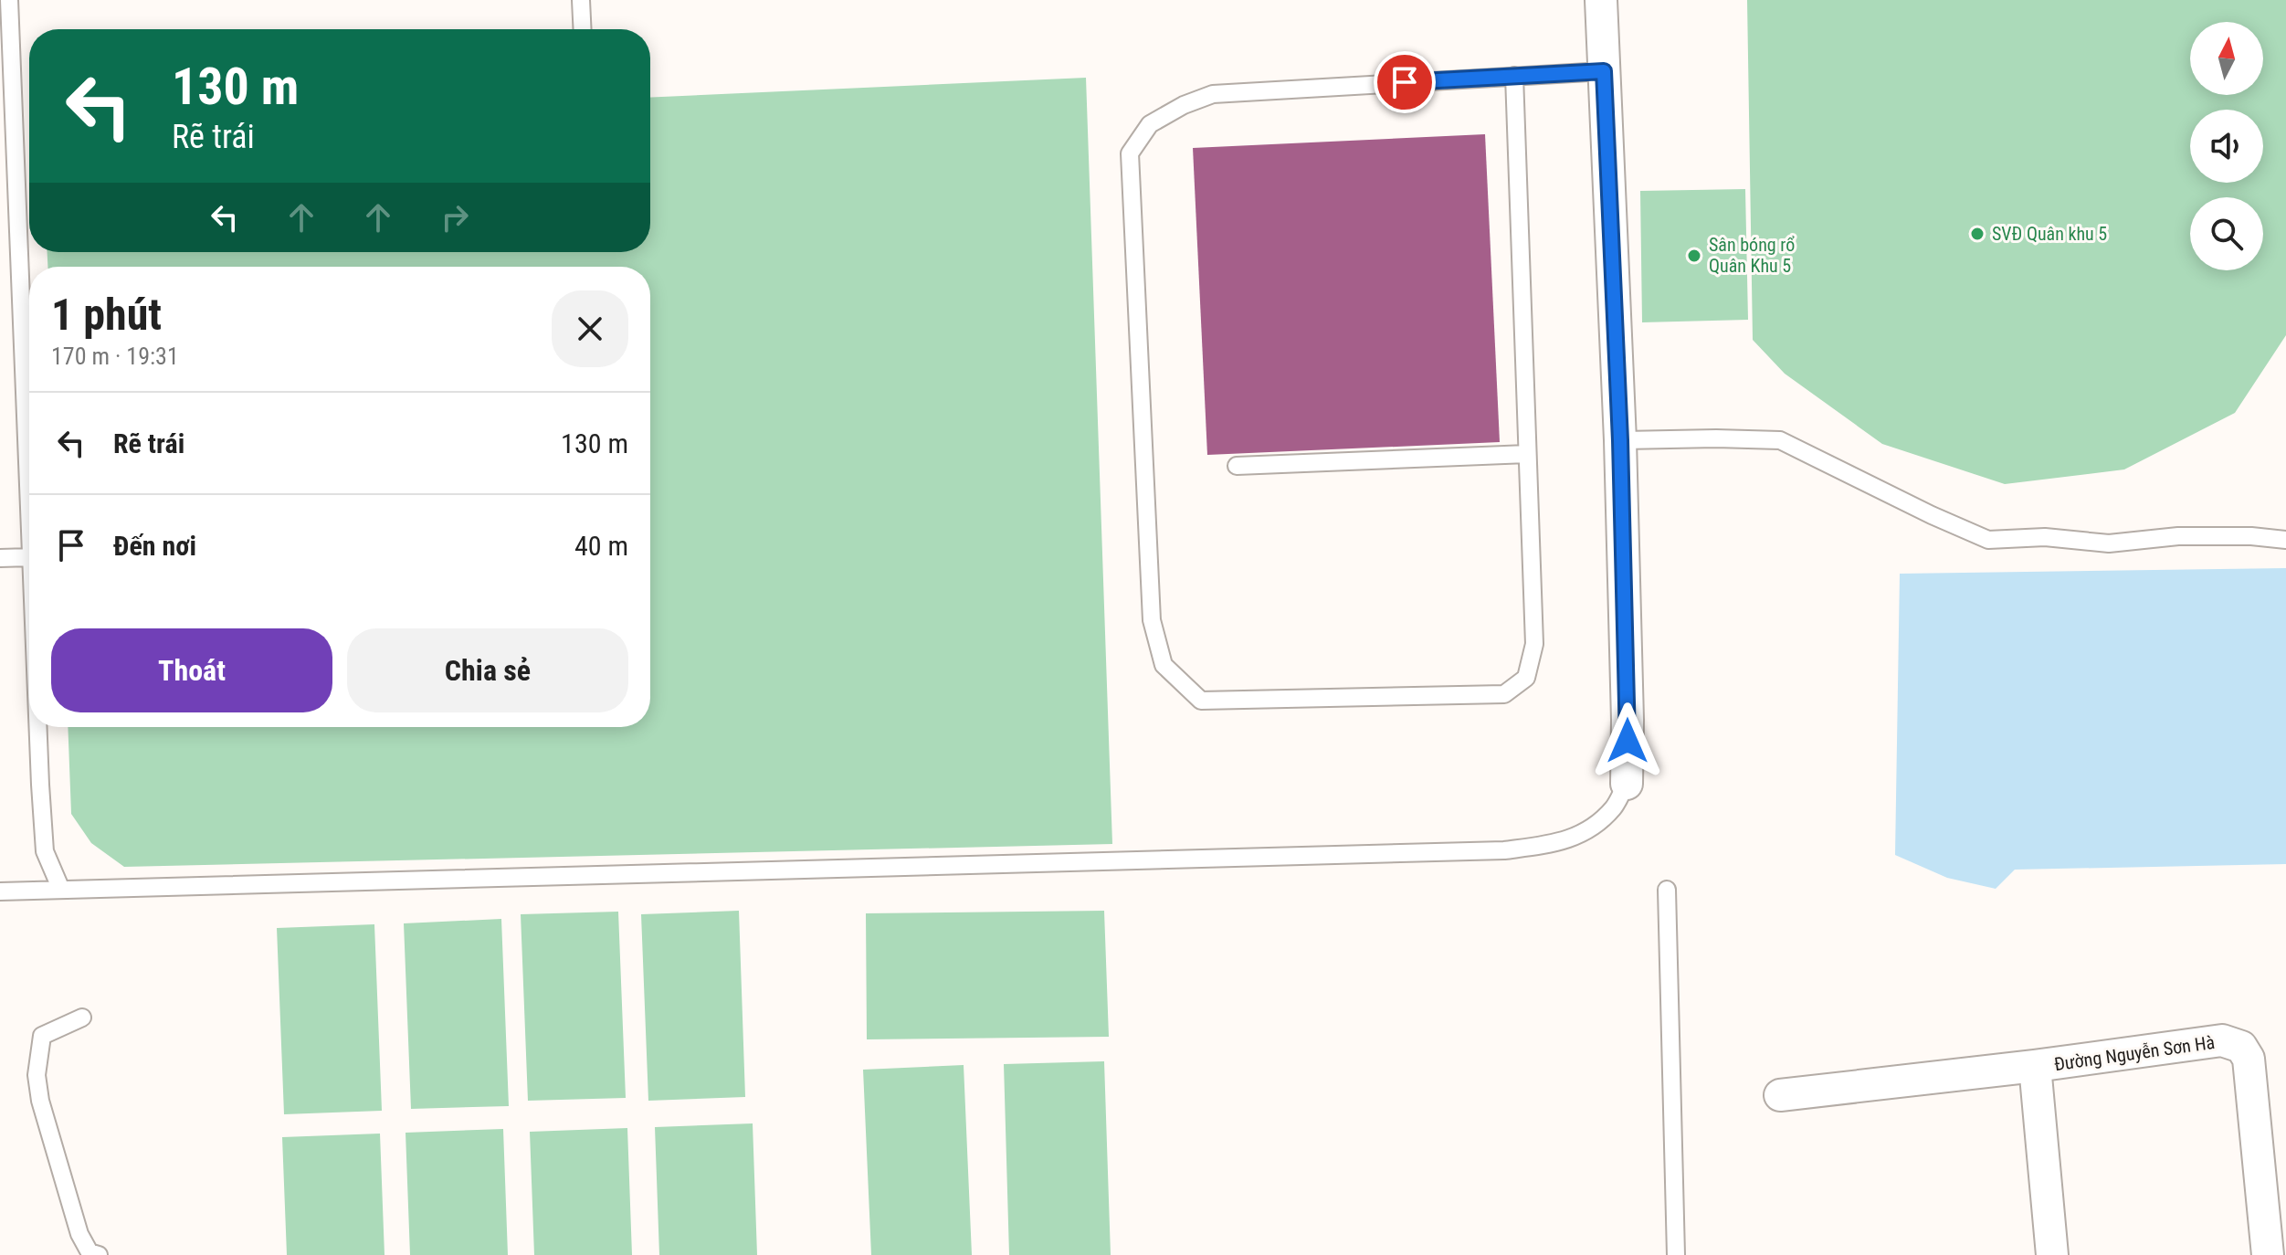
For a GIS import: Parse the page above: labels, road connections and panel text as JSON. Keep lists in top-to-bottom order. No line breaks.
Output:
{"streets":{"street":["Đường Nguyễn Sơn Hà"]},"places":["SVĐ Quân khu 5","Sân bóng rổ Quân Khu 5"],"north":"top","page":{"turn":["130 m","Rẽ trái"],"heading":["1 phút","170 m · 19:31"],"list":[{"name":"Rẽ trái","value":"130 m"},{"name":"Đến nơi","value":"40 m"}],"buttons":["Thoát","Chia sẻ"]}}
